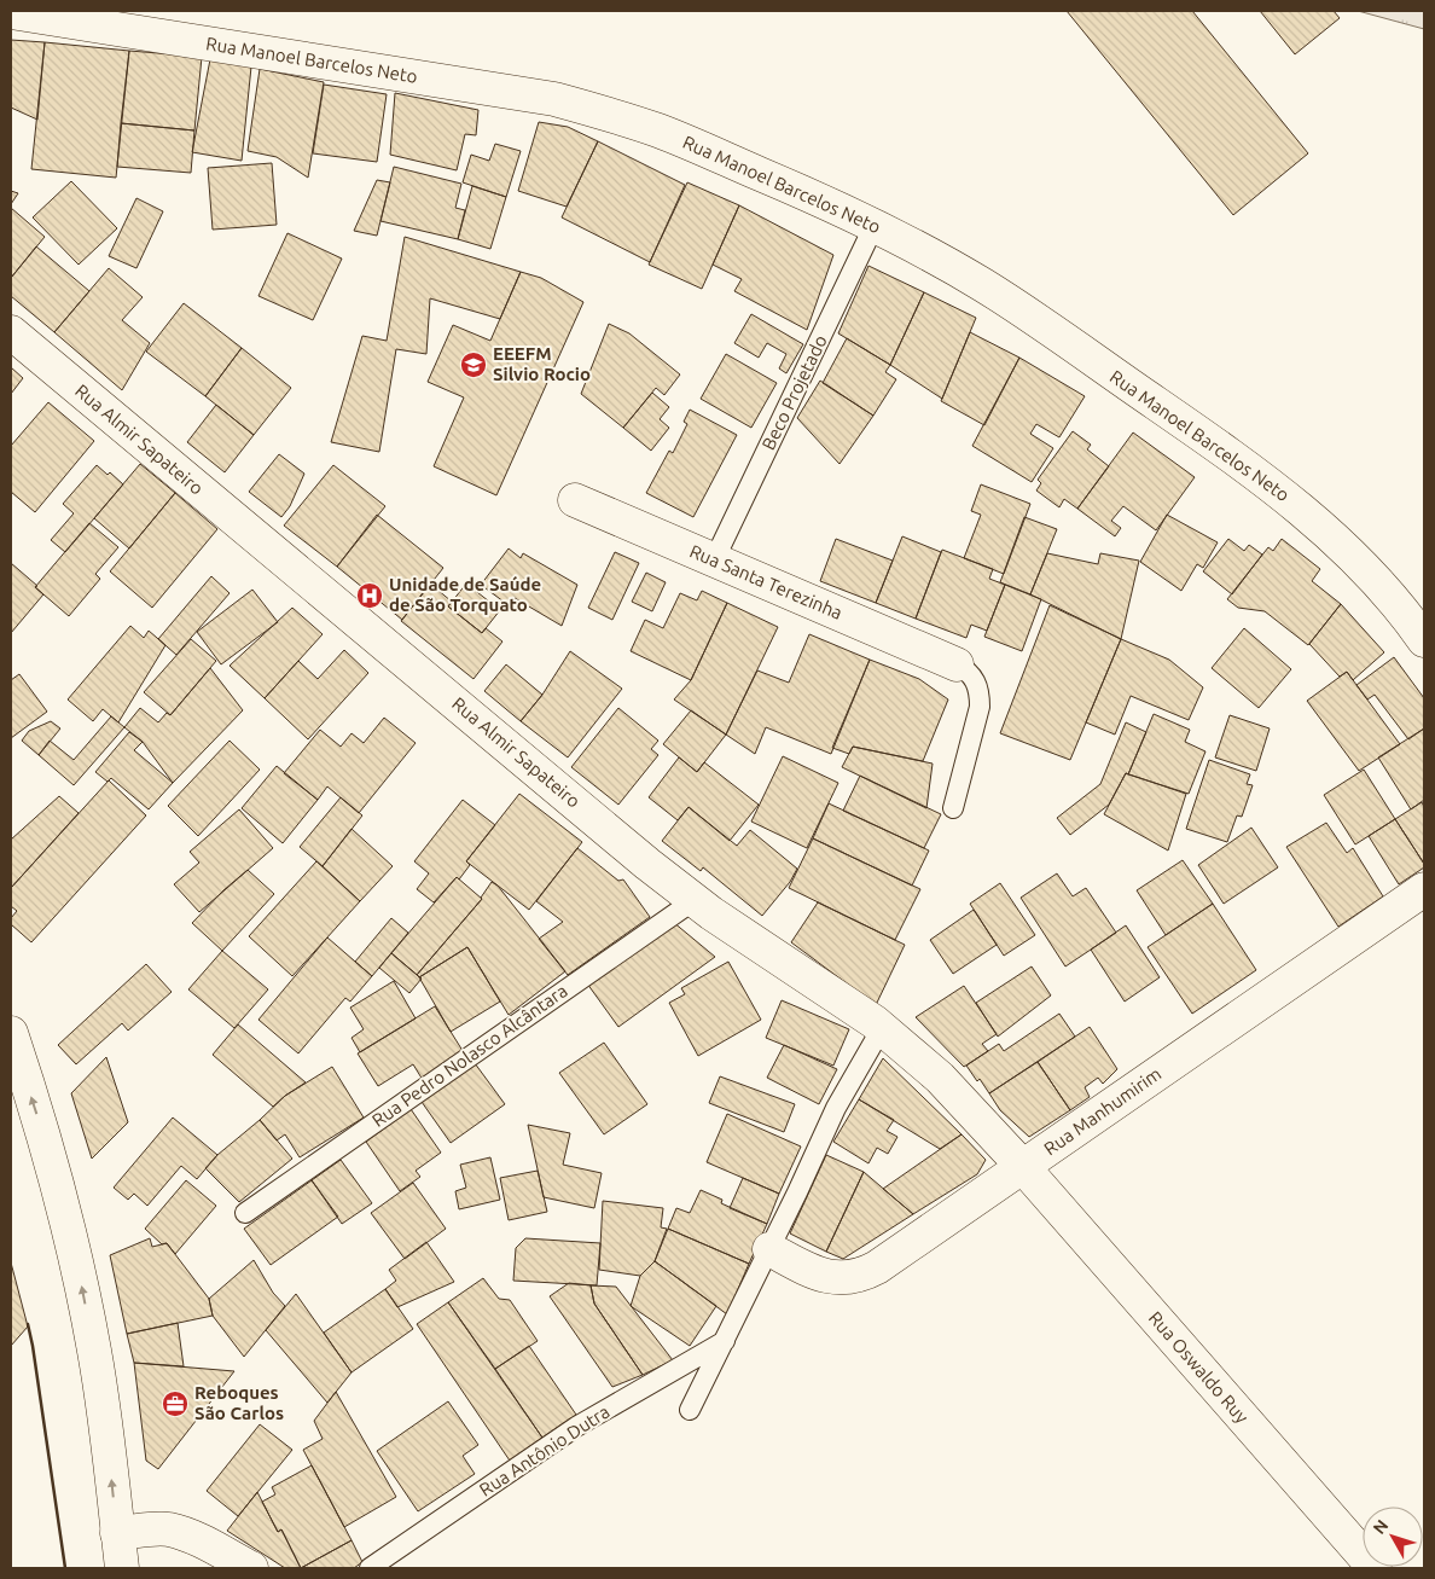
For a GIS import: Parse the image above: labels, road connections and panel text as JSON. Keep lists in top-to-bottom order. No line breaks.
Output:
{"streets":{"street":["Rua Manoel Barcelos Neto","Rua Almir Sapateiro","Rua Santa Terezinha","Rua Manhumirim","Rua Oswaldo Ruy"],"lane":["Beco Projetado","Rua Pedro Nolasco Alcântara","Rua Antônio Dutra"]},"crossings":[["Rua Manoel Barcelos Neto","Beco Projetado"],["Beco Projetado","Rua Santa Terezinha"],["Rua Almir Sapateiro","Rua Pedro Nolasco Alcântara"],["Rua Almir Sapateiro","Rua Manhumirim"],["Rua Almir Sapateiro","Rua Oswaldo Ruy"],["Rua Manhumirim","Rua Oswaldo Ruy"]],"places":{"school or university":["EEEFM Silvio Rocio"],"hospital":["Unidade de Saúde de São Torquato"],"office":["Reboques São Carlos"]},"north":"top left"}
